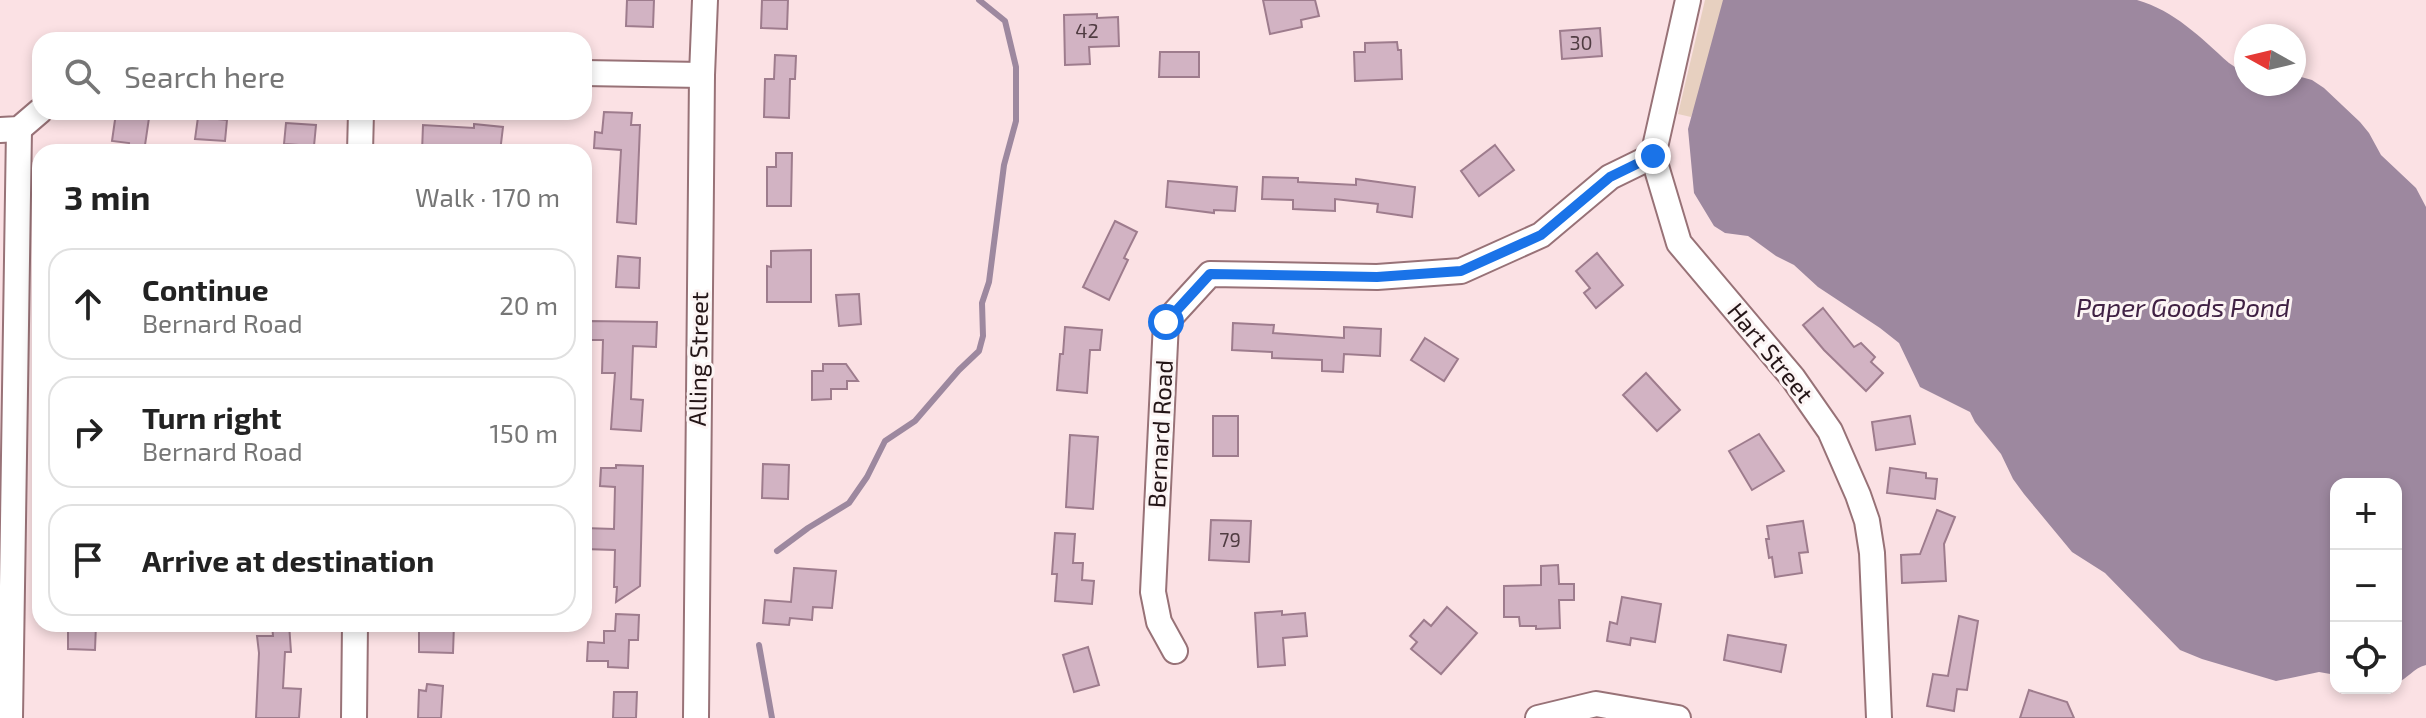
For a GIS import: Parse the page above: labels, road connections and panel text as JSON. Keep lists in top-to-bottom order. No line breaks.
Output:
{"streets":{"street":["Hart Street","Alling Street","Bernard Road"]},"crossings":[["Hart Street","Bernard Road"]],"water":["Paper Goods Pond"],"house_numbers":["42","30","79"],"north":"left","page":{"search":"Search here","heading":["3 min","Walk · 170 m"],"list":[["Continue","Bernard Road","20 m"],["Turn right","Bernard Road","150 m"],"Arrive at destination"],"map_buttons":["+","−"]}}
